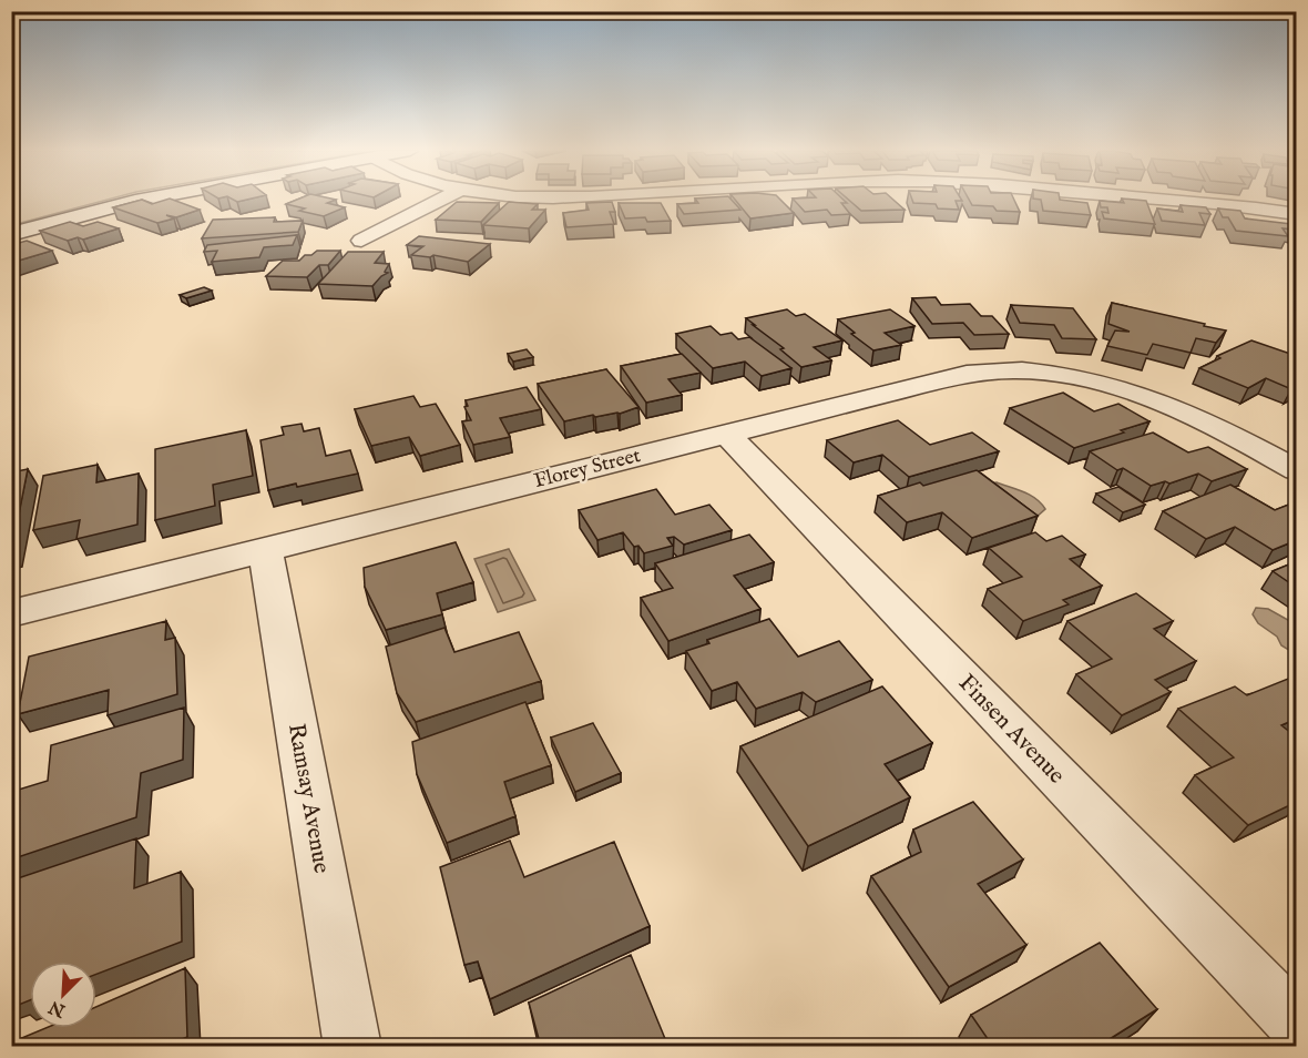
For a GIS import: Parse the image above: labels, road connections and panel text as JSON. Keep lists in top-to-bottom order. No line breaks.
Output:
{"streets":{"street":["Florey Street","Finsen Avenue","Ramsay Avenue"]},"crossings":[["Florey Street","Finsen Avenue"],["Florey Street","Ramsay Avenue"]],"north":"bottom left"}
